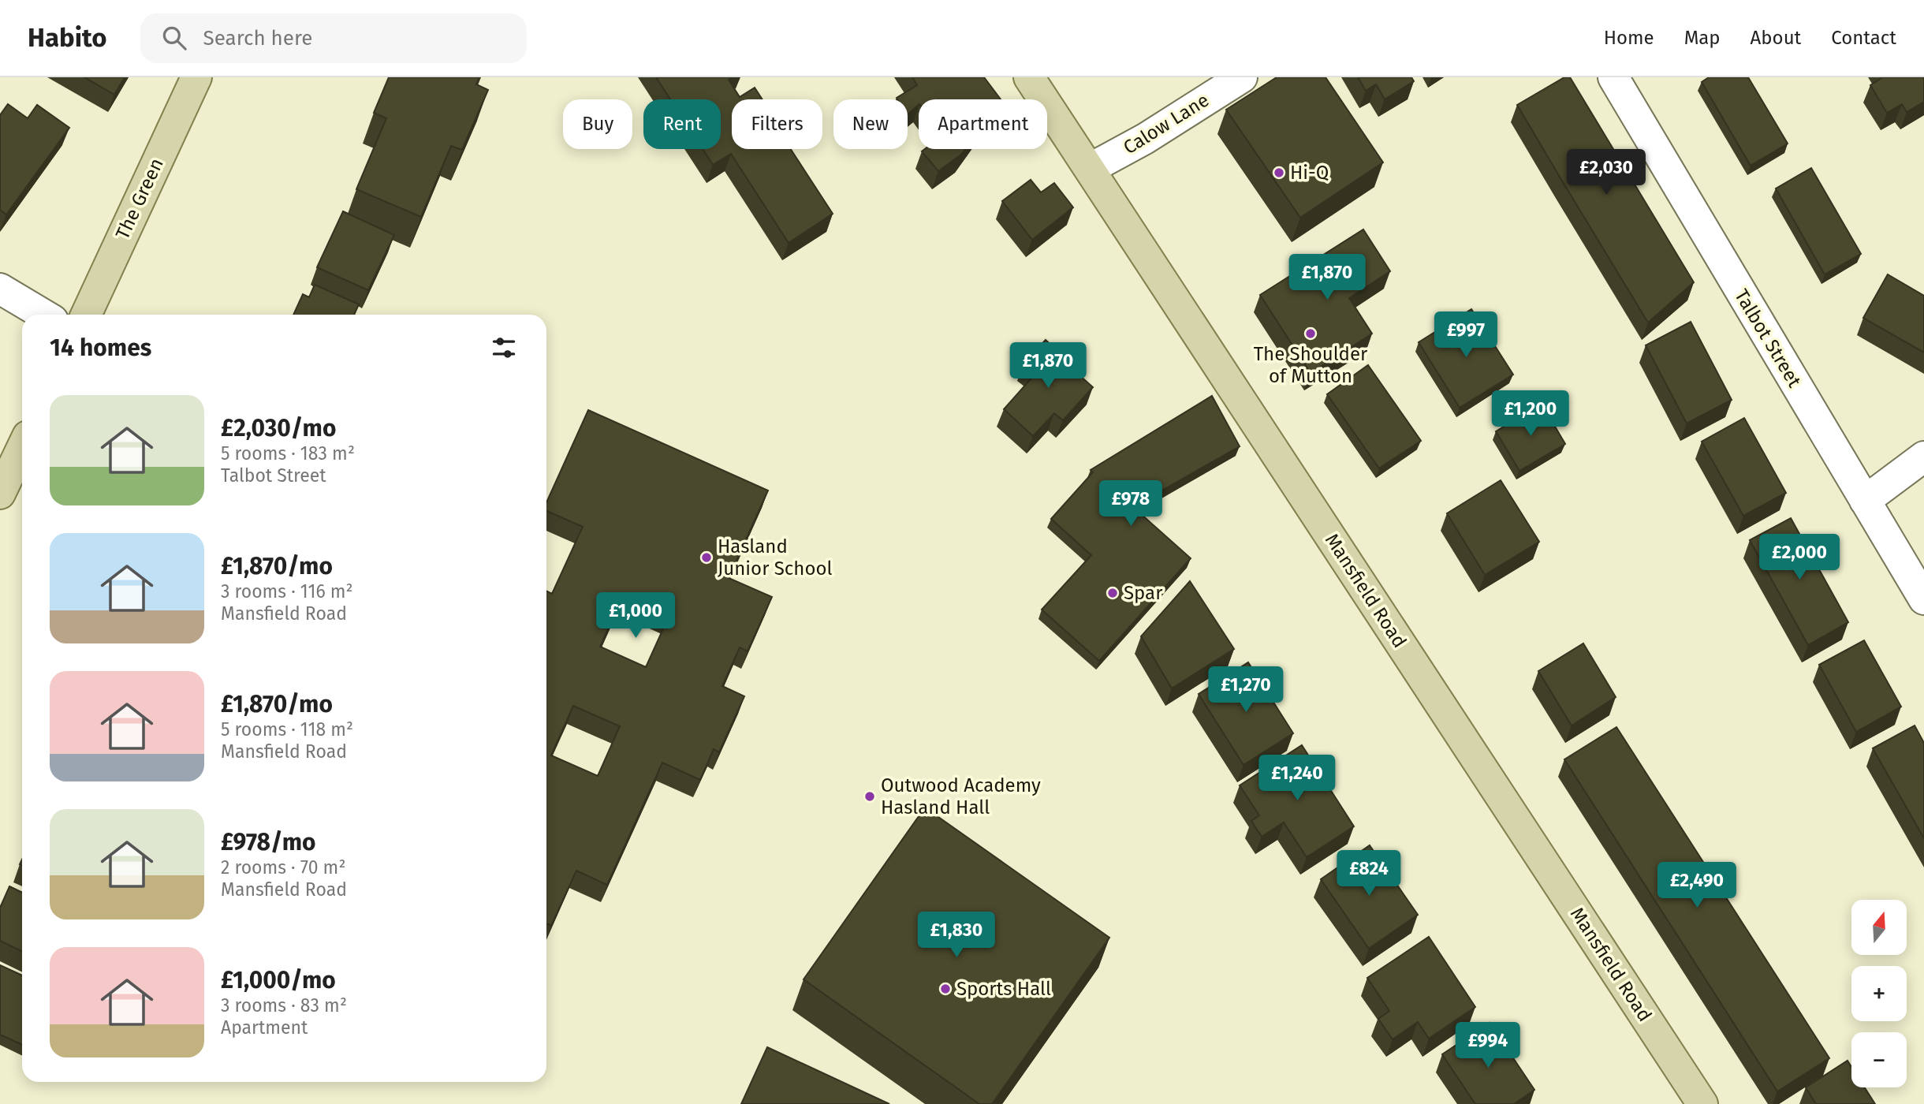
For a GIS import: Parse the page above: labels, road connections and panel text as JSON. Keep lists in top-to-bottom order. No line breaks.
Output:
{"streets":{"main road":["The Green","Mansfield Road"],"street":["Calow Lane","Talbot Street"]},"crossings":[["Calow Lane","Mansfield Road"]],"places":["Hi-Q","The Shoulder of Mutton","Hasland Junior School","Spar","Outwood Academy Hasland Hall","Sports Hall"],"north":"top","page":{"header":"Habito","search":"Search here","nav":["Home","Map","About","Contact"],"chip":["Buy","Rent","Filters","New","Apartment"],"price":["£2,030","£1,870","£997","£1,870","£1,200","£978","£2,000","£1,000","£1,270","£1,240","£824","£2,490","£1,830","£994"],"heading":"14 homes","list":[{"name":"£2,030/mo","note":"5 rooms · 183 m² · Talbot Street"},{"name":"£1,870/mo","note":"3 rooms · 116 m² · Mansfield Road"},{"name":"£1,870/mo","note":"5 rooms · 118 m² · Mansfield Road"},{"name":"£978/mo","note":"2 rooms · 70 m² · Mansfield Road"},{"name":"£1,000/mo","note":"3 rooms · 83 m² · Apartment"}],"map_buttons":["+","−"]}}
